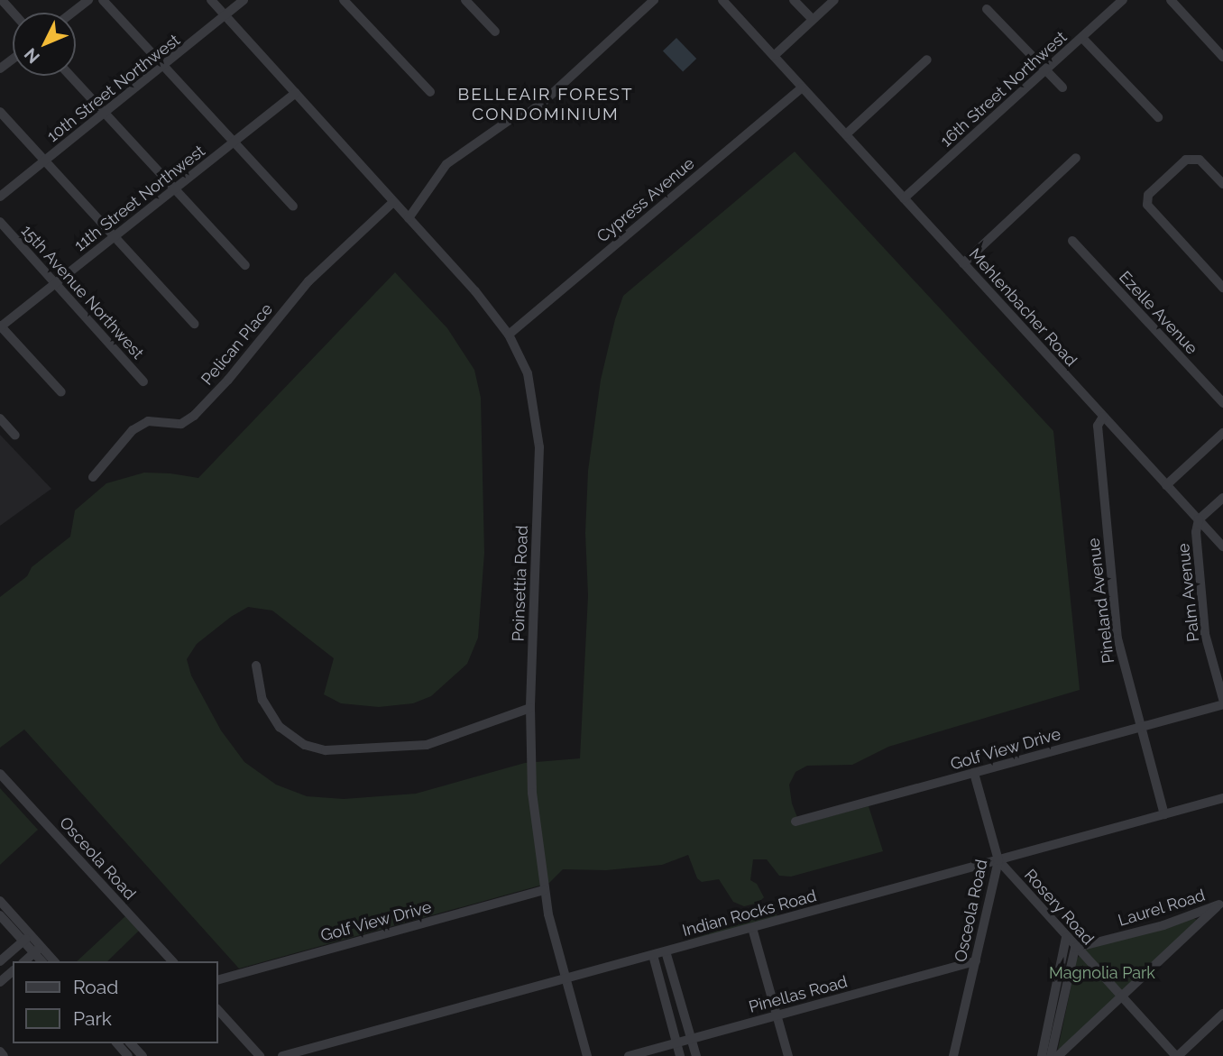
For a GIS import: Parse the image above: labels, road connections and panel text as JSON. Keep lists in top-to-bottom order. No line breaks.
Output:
{"streets":{"street":["10th Street Northwest","16th Street Northwest","11th Street Northwest","Cypress Avenue","15th Avenue Northwest","Mehlenbacher Road","Ezelle Avenue","Pelican Place","Poinsettia Road","Palm Avenue","Pineland Avenue","Golf View Drive","Osceola Road","Rosery Road","Laurel Road","Indian Rocks Road","Pinellas Road"]},"crossings":[["10th Street Northwest","Poinsettia Road"],["16th Street Northwest","Mehlenbacher Road"],["11th Street Northwest","15th Avenue Northwest"],["11th Street Northwest","Poinsettia Road"],["Cypress Avenue","Mehlenbacher Road"],["Cypress Avenue","Poinsettia Road"],["Mehlenbacher Road","Palm Avenue"],["Mehlenbacher Road","Pineland Avenue"],["Pelican Place","Poinsettia Road"],["Poinsettia Road","Golf View Drive"],["Poinsettia Road","Indian Rocks Road"],["Pineland Avenue","Golf View Drive"],["Pineland Avenue","Indian Rocks Road"],["Golf View Drive","Osceola Road"],["Osceola Road","Rosery Road"],["Osceola Road","Indian Rocks Road"],["Osceola Road","Pinellas Road"],["Rosery Road","Laurel Road"],["Rosery Road","Indian Rocks Road"]],"districts":["BELLEAIR FOREST CONDOMINIUM"],"parks":["Magnolia Park"],"legend":["Road","Park"],"north":"bottom left"}
